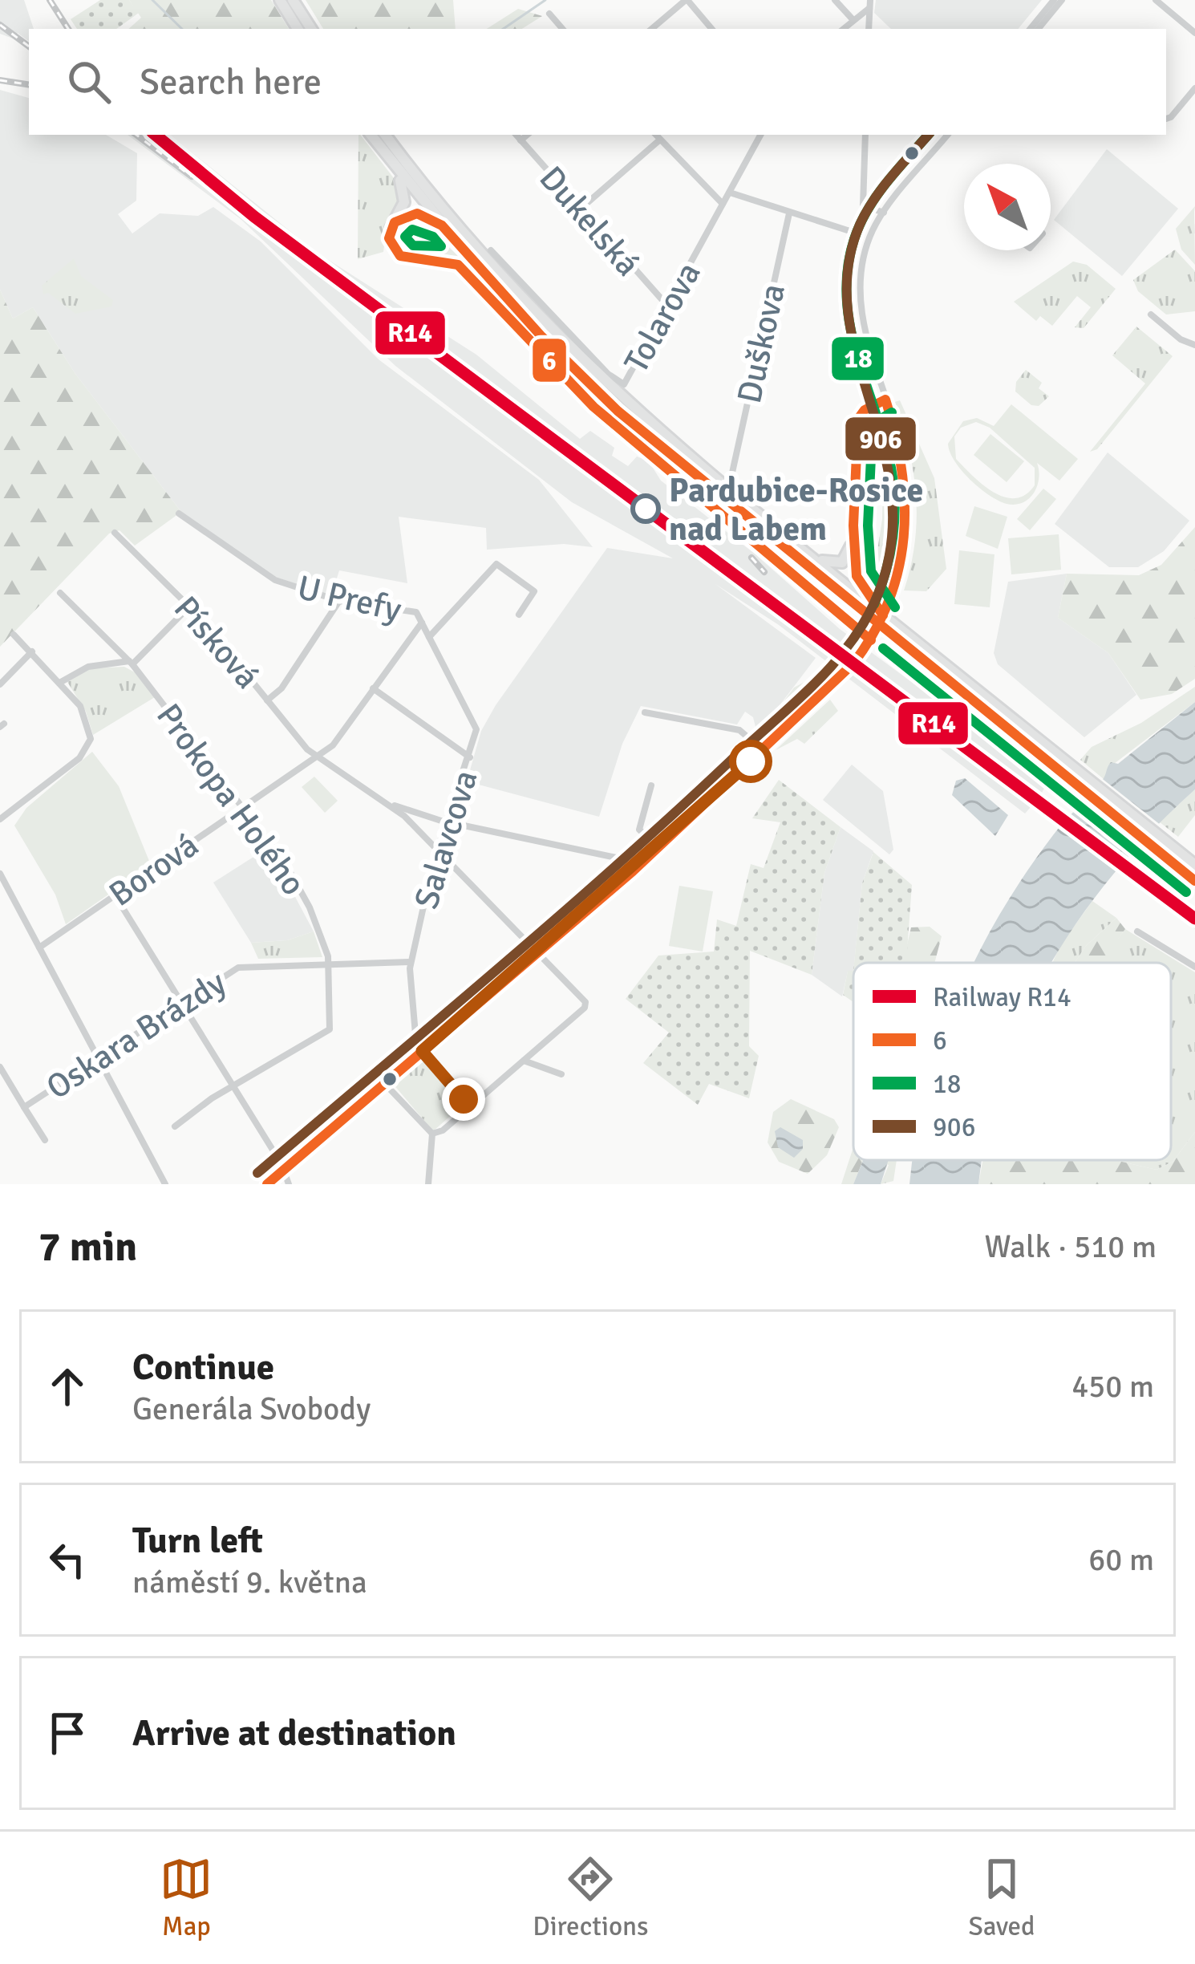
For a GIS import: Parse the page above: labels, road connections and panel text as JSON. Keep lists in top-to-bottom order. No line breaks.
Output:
{"streets":{"street":["Dukelská","Tolarova","Duškova","U Prefy","Písková","Prokopa Holého","Salavcova","Borová","Oskara Brázdy"]},"crossings":[["Dukelská","Tolarova"],["U Prefy","Salavcova"],["U Prefy","Borová"],["Písková","Borová"],["Prokopa Holého","Borová"],["Prokopa Holého","Oskara Brázdy"],["Salavcova","Borová"],["Salavcova","Oskara Brázdy"]],"places":["Pardubice-Rosice nad Labem"],"lines":["rail line R14","transit line 18","transit line 906","transit line 6"],"legend":["Railway R14","6","18","906"],"north":"top left","page":{"search":"Search here","heading":["7 min","Walk · 510 m"],"list":[["Continue","Generála Svobody","450 m"],["Turn left","náměstí 9. května","60 m"],"Arrive at destination"],"nav":["Map","Directions","Saved"]}}
